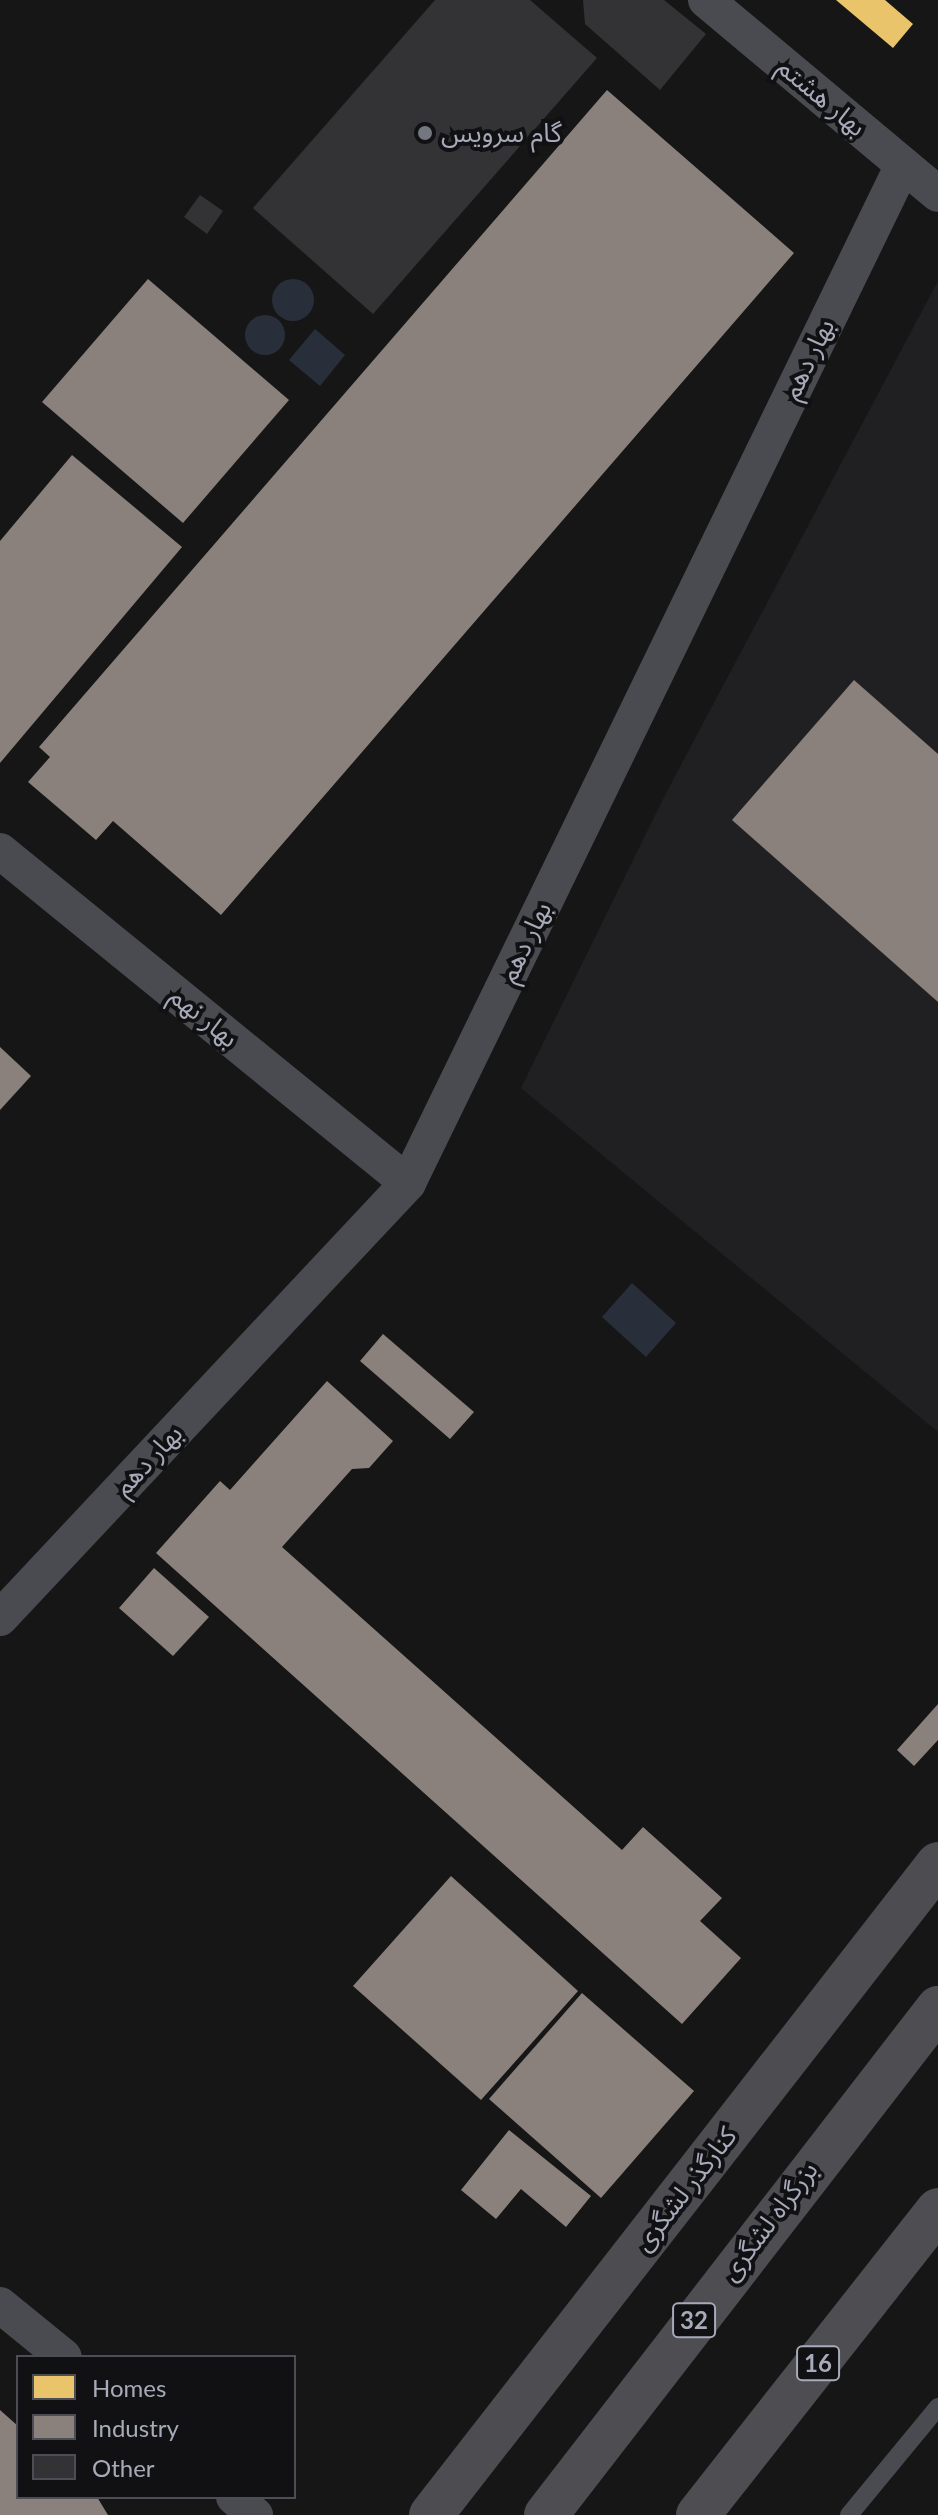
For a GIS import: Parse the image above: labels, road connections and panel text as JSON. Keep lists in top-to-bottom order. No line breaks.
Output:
{"streets":{"highway":["بزرگراه لشگری","32","16"],"main road":["کنارگذر لشگری"],"street":["بهار هشتم","بهار دهم","بهار نهم"]},"crossings":[["بهار هشتم","بهار دهم"],["بهار دهم","بهار نهم"]],"places":["گام سرویس"],"legend":["Homes","Industry","Other"]}
